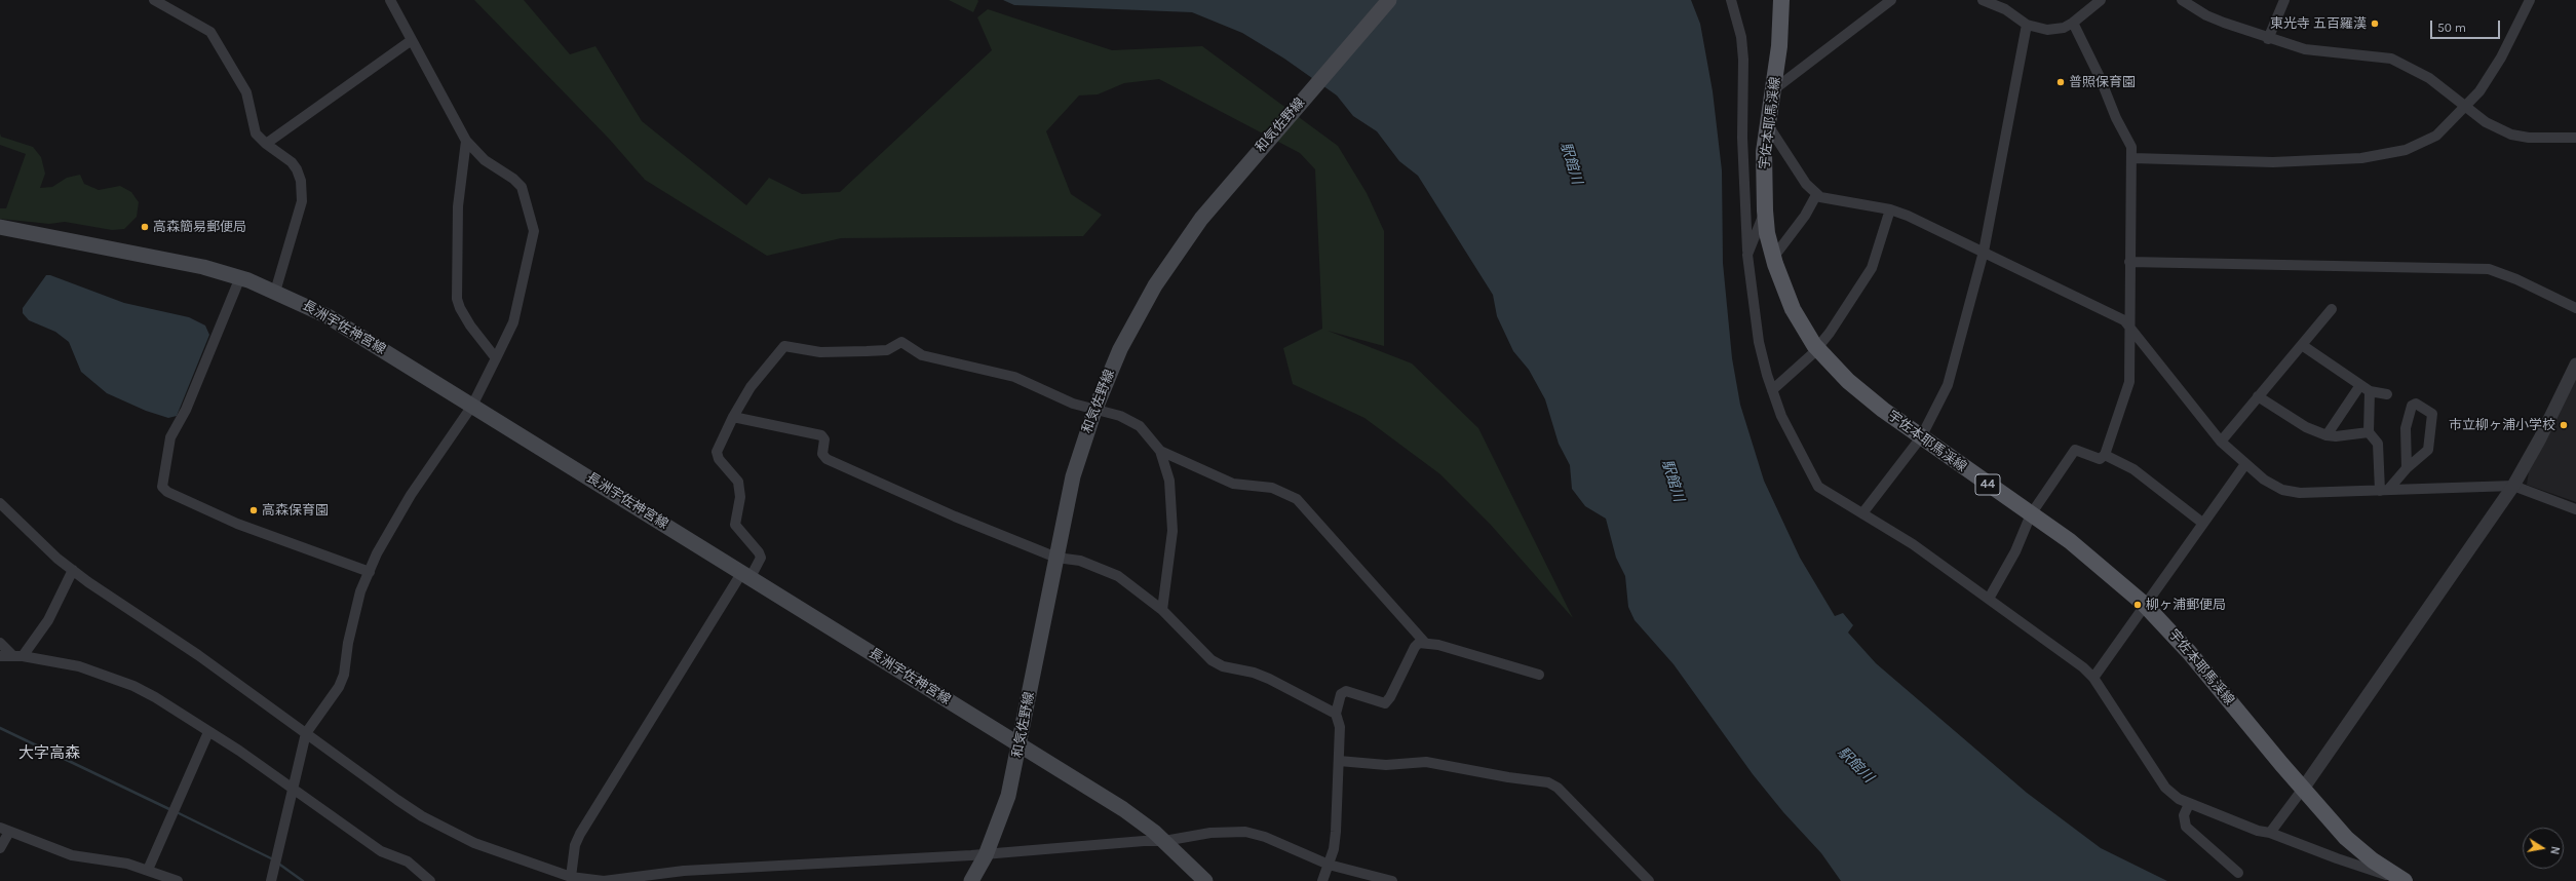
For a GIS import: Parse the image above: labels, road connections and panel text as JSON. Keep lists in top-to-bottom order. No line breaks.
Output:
{"streets":{"main road":["宇佐本耶馬渓線","和気佐野線","長洲宇佐神宮線","44"]},"crossings":[["和気佐野線","長洲宇佐神宮線"]],"districts":["大字高森"],"water":["駅館川"],"places":["東光寺 五百羅漢","普照保育園","高森簡易郵便局","市立柳ヶ浦小学校","高森保育園","柳ヶ浦郵便局"],"scale_bar":"50 m","north":"right"}
